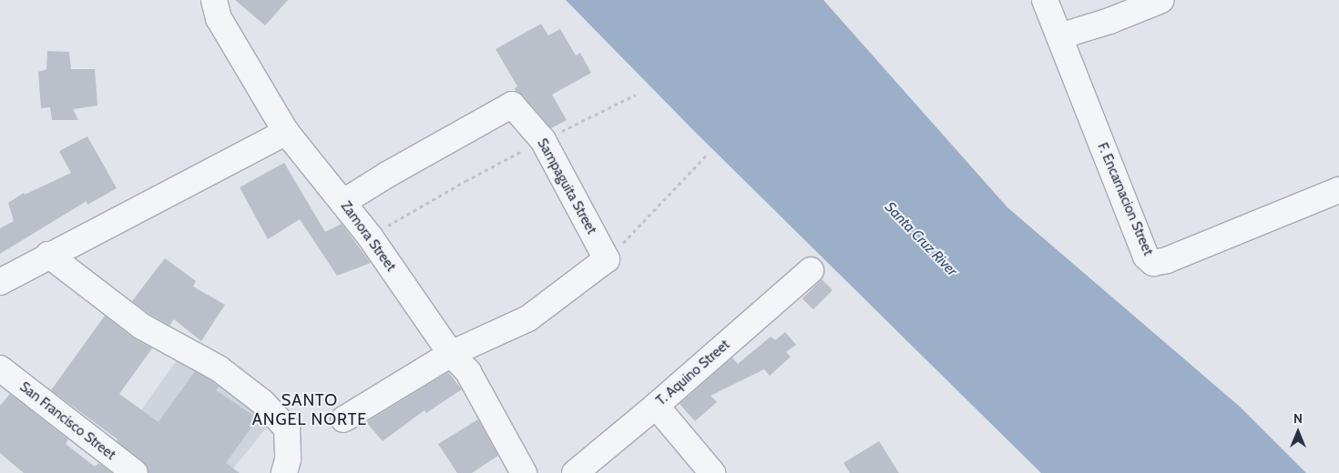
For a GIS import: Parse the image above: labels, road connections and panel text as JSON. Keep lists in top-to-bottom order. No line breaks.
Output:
{"streets":{"street":["Sampaguita Street","F. Encarnacion Street","Zamora Street","T. Aquino Street","San Francisco Street"]},"crossings":[["Sampaguita Street","Zamora Street"]],"districts":["SANTO ANGEL NORTE"],"water":["Santa Cruz River"],"north":"top"}
